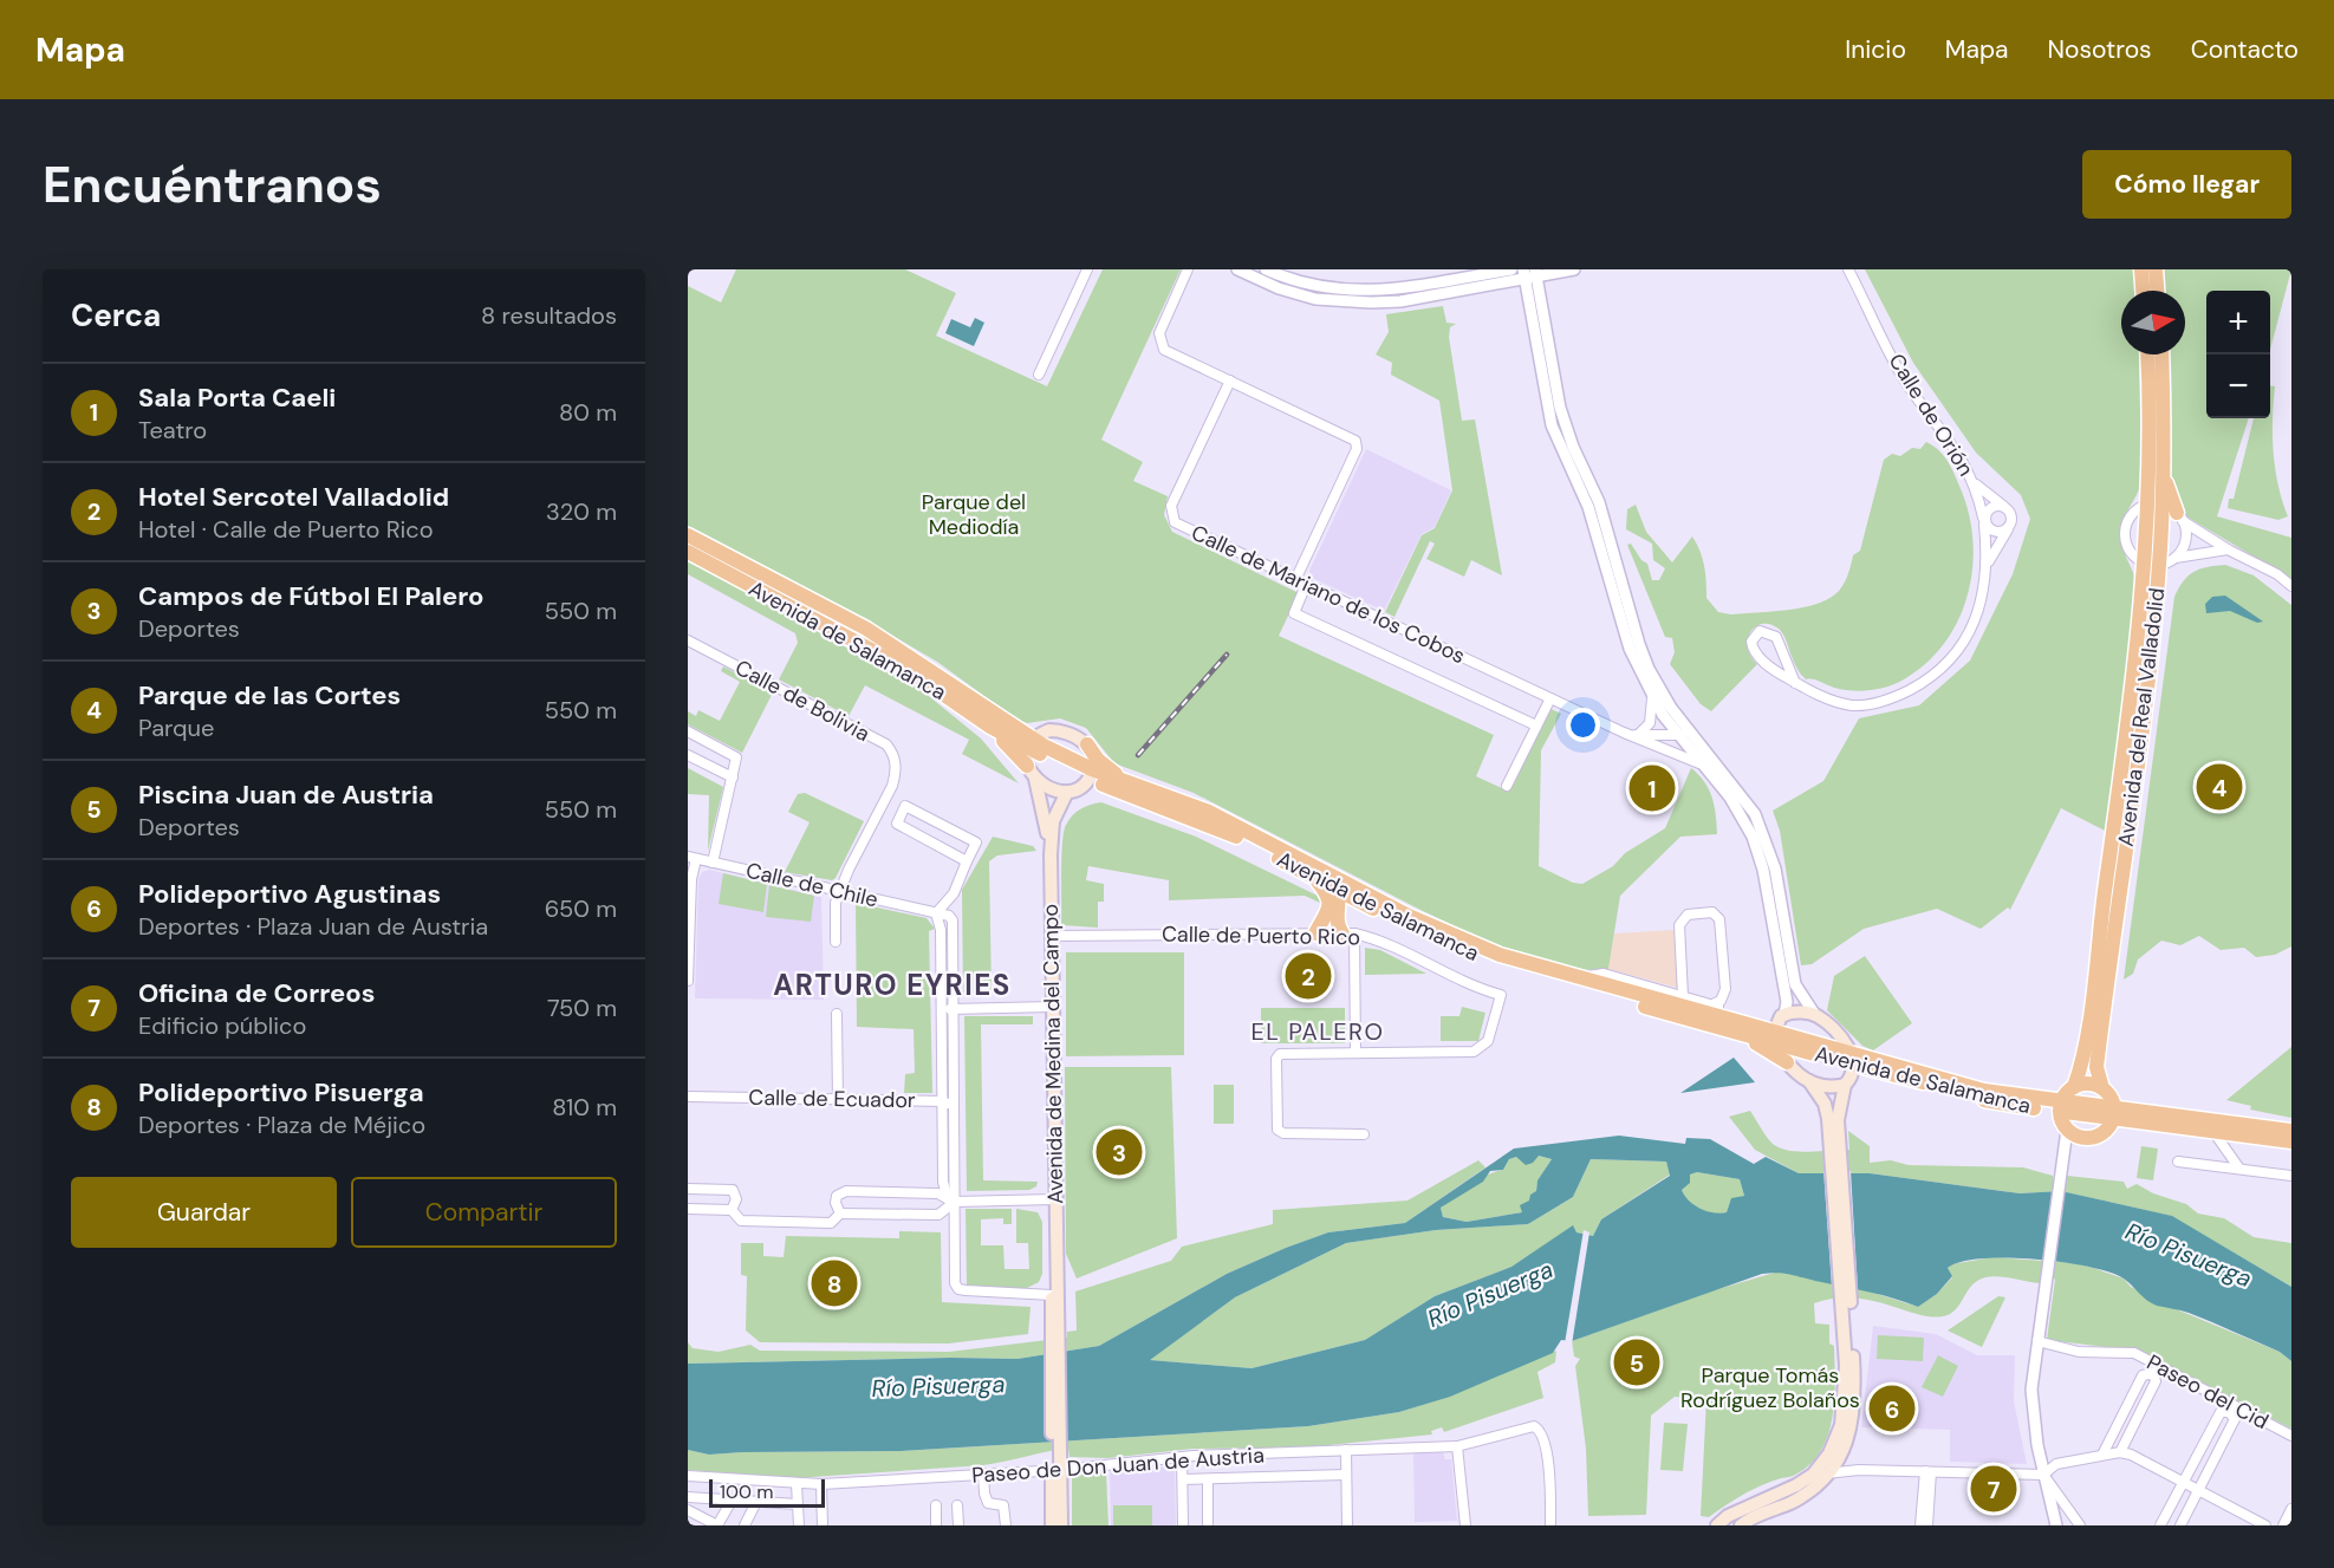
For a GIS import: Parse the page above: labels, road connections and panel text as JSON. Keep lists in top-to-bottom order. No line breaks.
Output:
{"streets":{"highway":["Avenida de Salamanca","Avenida del Real Valladolid"],"main road":["Avenida de Medina del Campo"],"street":["Calle de Orión","Calle de Mariano de los Cobos","Calle de Bolivia","Calle de Chile","Calle de Puerto Rico","Calle de Ecuador","Paseo del Cid","Paseo de Don Juan de Austria"]},"crossings":[["Avenida de Salamanca","Avenida del Real Valladolid"],["Avenida de Salamanca","Avenida de Medina del Campo"],["Calle de Bolivia","Calle de Chile"],["Calle de Puerto Rico","Avenida de Medina del Campo"]],"districts":["ARTURO EYRIES","EL PALERO"],"water":["Río Pisuerga"],"parks":["Parque del Mediodía","Parque Tomás Rodríguez Bolaños"],"scale_bar":"100 m","north":"right","page":{"header":"Mapa","nav":["Inicio","Mapa","Nosotros","Contacto"],"buttons":["Cómo llegar",["Guardar","Compartir"]],"title":"Encuéntranos","heading":["Cerca","8 resultados"],"map_buttons":["+","−"],"list":[{"mark":"1","name":"Sala Porta Caeli","note":"Teatro","value":"80 m"},{"mark":"2","name":"Hotel Sercotel Valladolid","note":"Hotel · Calle de Puerto Rico","value":"320 m"},{"mark":"3","name":"Campos de Fútbol El Palero","note":"Deportes","value":"550 m"},{"mark":"4","name":"Parque de las Cortes","note":"Parque","value":"550 m"},{"mark":"5","name":"Piscina Juan de Austria","note":"Deportes","value":"550 m"},{"mark":"6","name":"Polideportivo Agustinas","note":"Deportes · Plaza Juan de Austria","value":"650 m"},{"mark":"7","name":"Oficina de Correos","note":"Edificio público","value":"750 m"},{"mark":"8","name":"Polideportivo Pisuerga","note":"Deportes · Plaza de Méjico","value":"810 m"}],"pins":["4","1","2","3","8","5","6","7"],"scale":"100 m"}}
